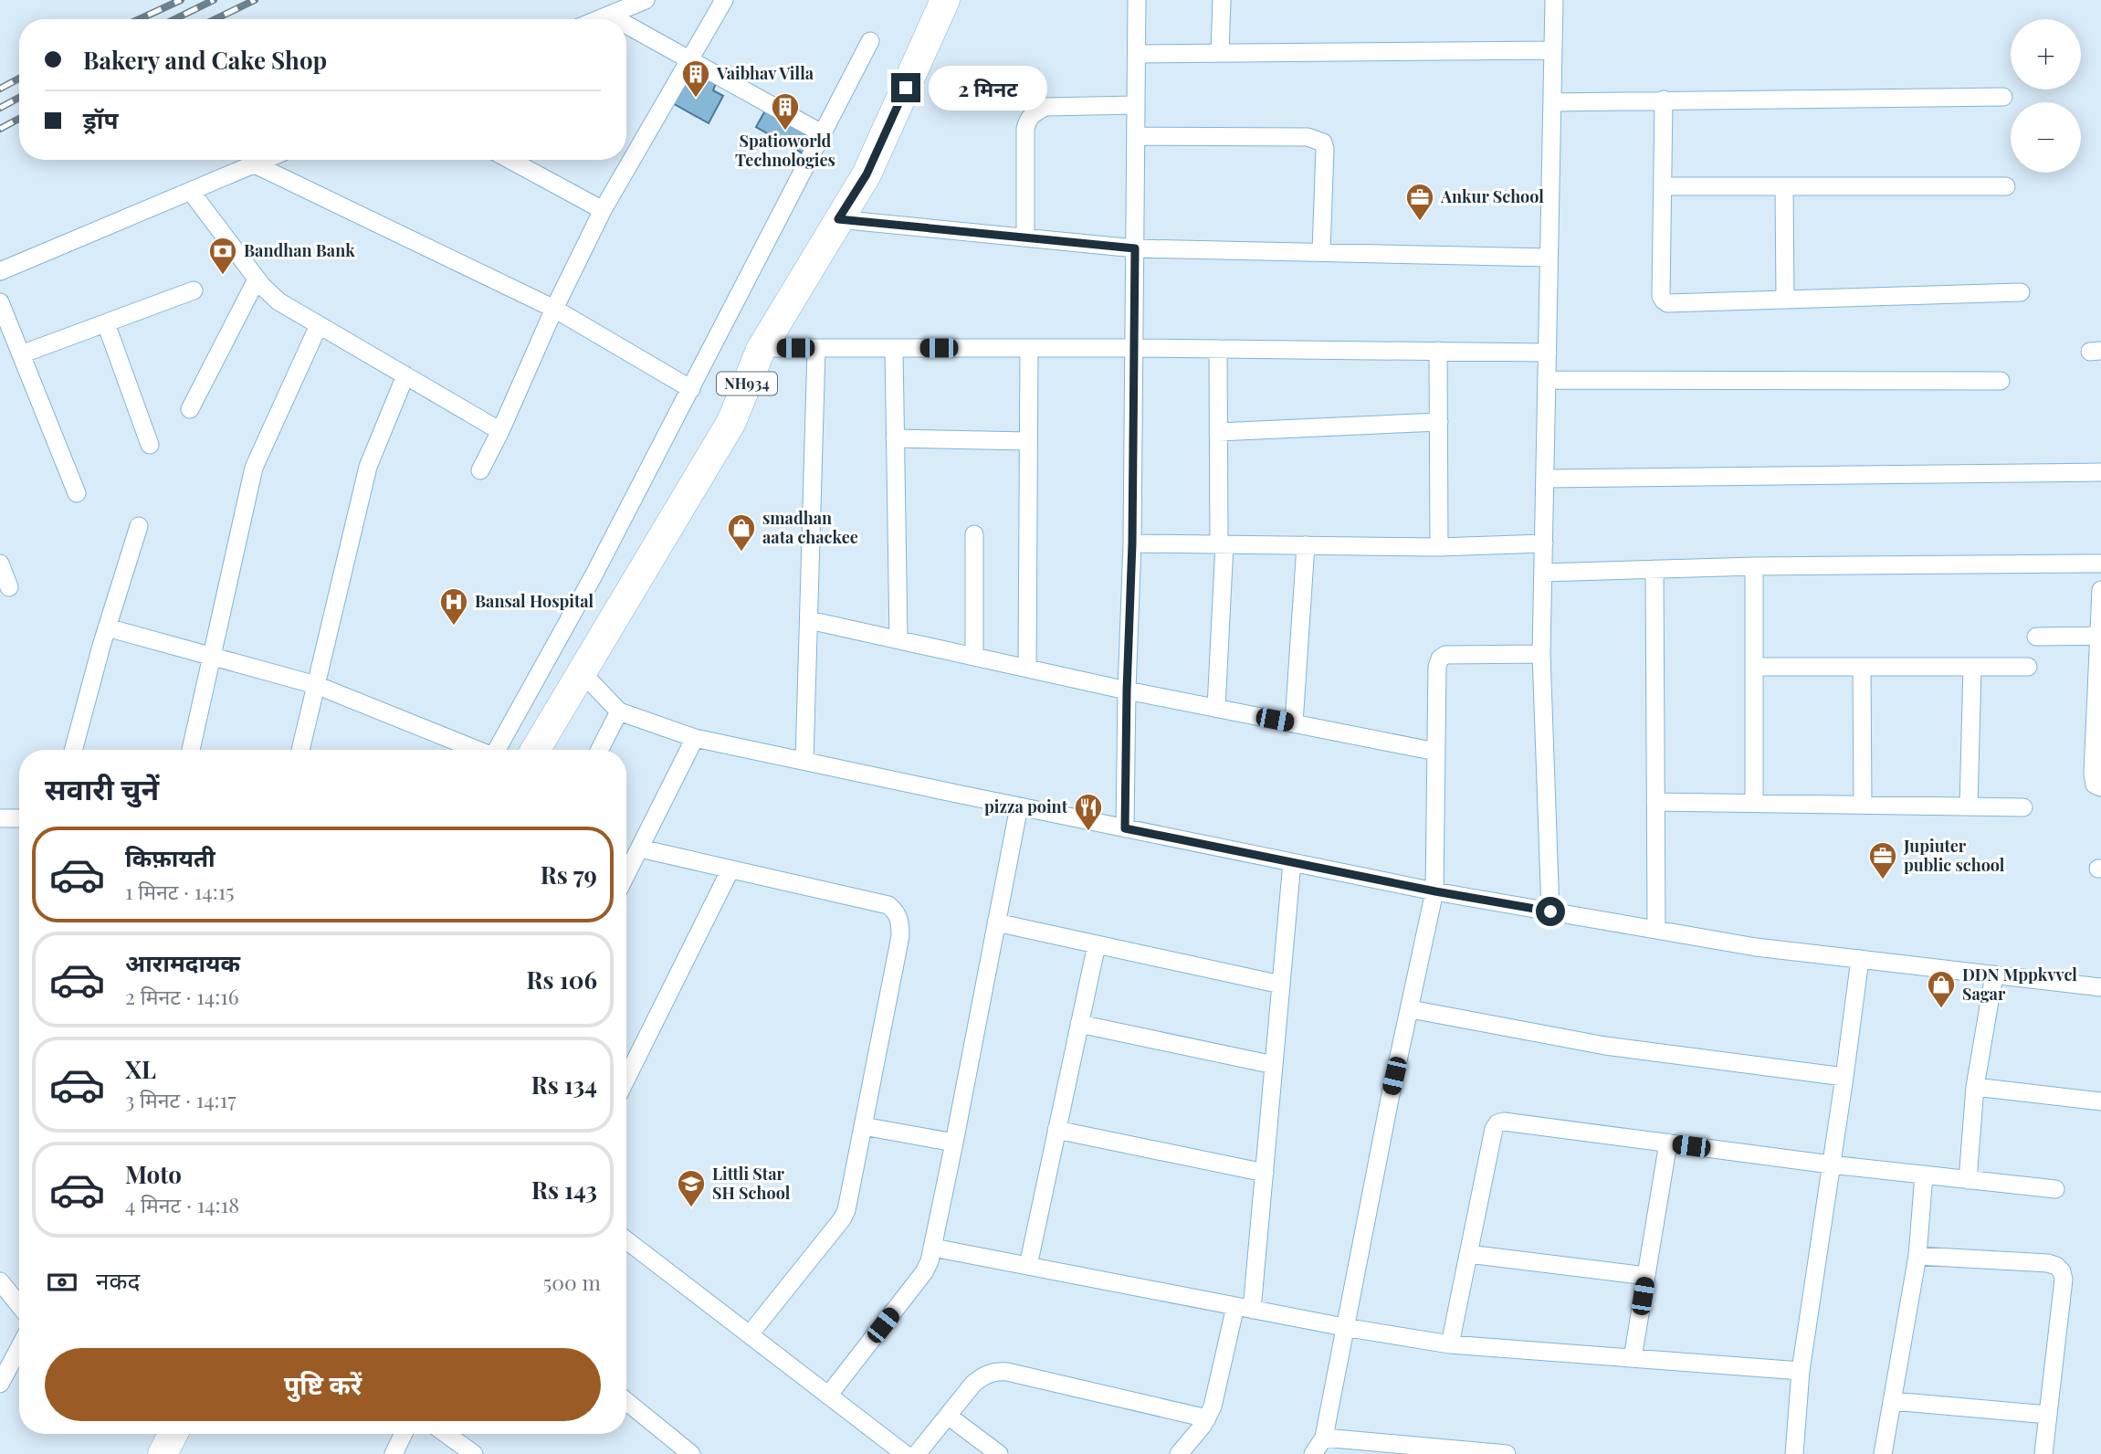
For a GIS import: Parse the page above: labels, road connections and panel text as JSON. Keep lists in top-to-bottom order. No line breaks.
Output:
{"streets":{"highway":["NH934"]},"places":{"building":["Vaibhav Villa","Spatioworld Technologies"],"office":["Ankur School","Jupiuter public school"],"bank":["Bandhan Bank"],"shop":["smadhan aata chackee","DDN Mppkvvcl Sagar"],"hospital":["Bansal Hospital"],"restaurant":["pizza point"],"school or university":["Littli Star SH School"]},"page":{"map_buttons":["+","−"],"banner":["Bakery and Cake Shop","ड्रॉप"],"bubble":"2 मिनट","heading":"सवारी चुनें","list":[{"name":"किफ़ायती","note":"1 मिनट · 14:15","value":"Rs 79"},{"name":"आरामदायक","note":"2 मिनट · 14:16","value":"Rs 106"},{"name":"XL","note":"3 मिनट · 14:17","value":"Rs 134"},{"name":"Moto","note":"4 मिनट · 14:18","value":"Rs 143"}],"pay":["नकद","500 m"],"buttons":"पुष्टि करें"}}
